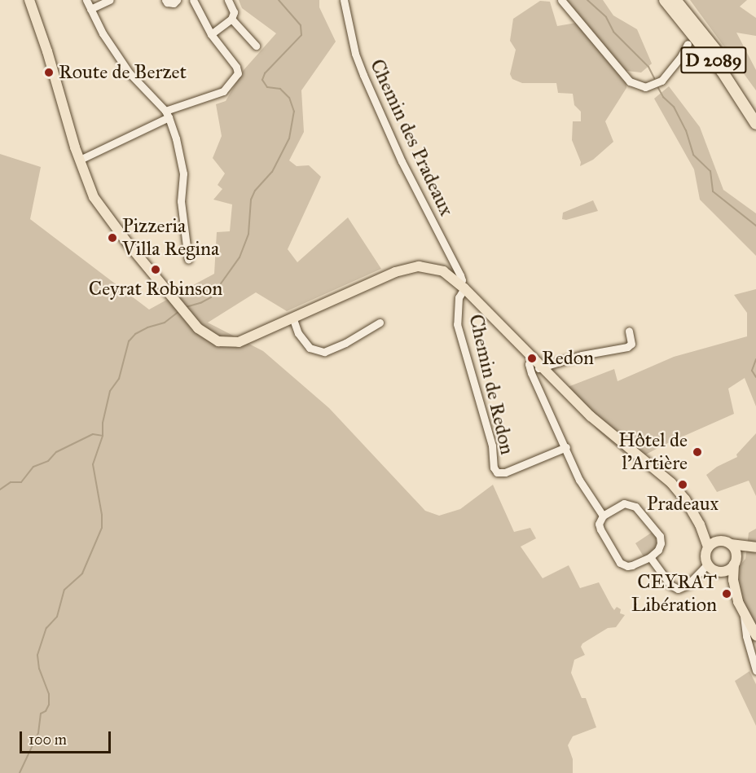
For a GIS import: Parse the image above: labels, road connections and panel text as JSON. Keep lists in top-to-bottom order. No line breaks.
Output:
{"streets":{"highway":["D 2089"],"street":["Chemin des Pradeaux","Chemin de Redon"]},"crossings":[["Chemin des Pradeaux","Chemin de Redon"]],"places":["Route de Berzet","Pizzeria Villa Regina","Ceyrat Robinson","Redon","Hôtel de l'Artière","Pradeaux","CEYRAT Libération"],"scale_bar":"100 m"}
